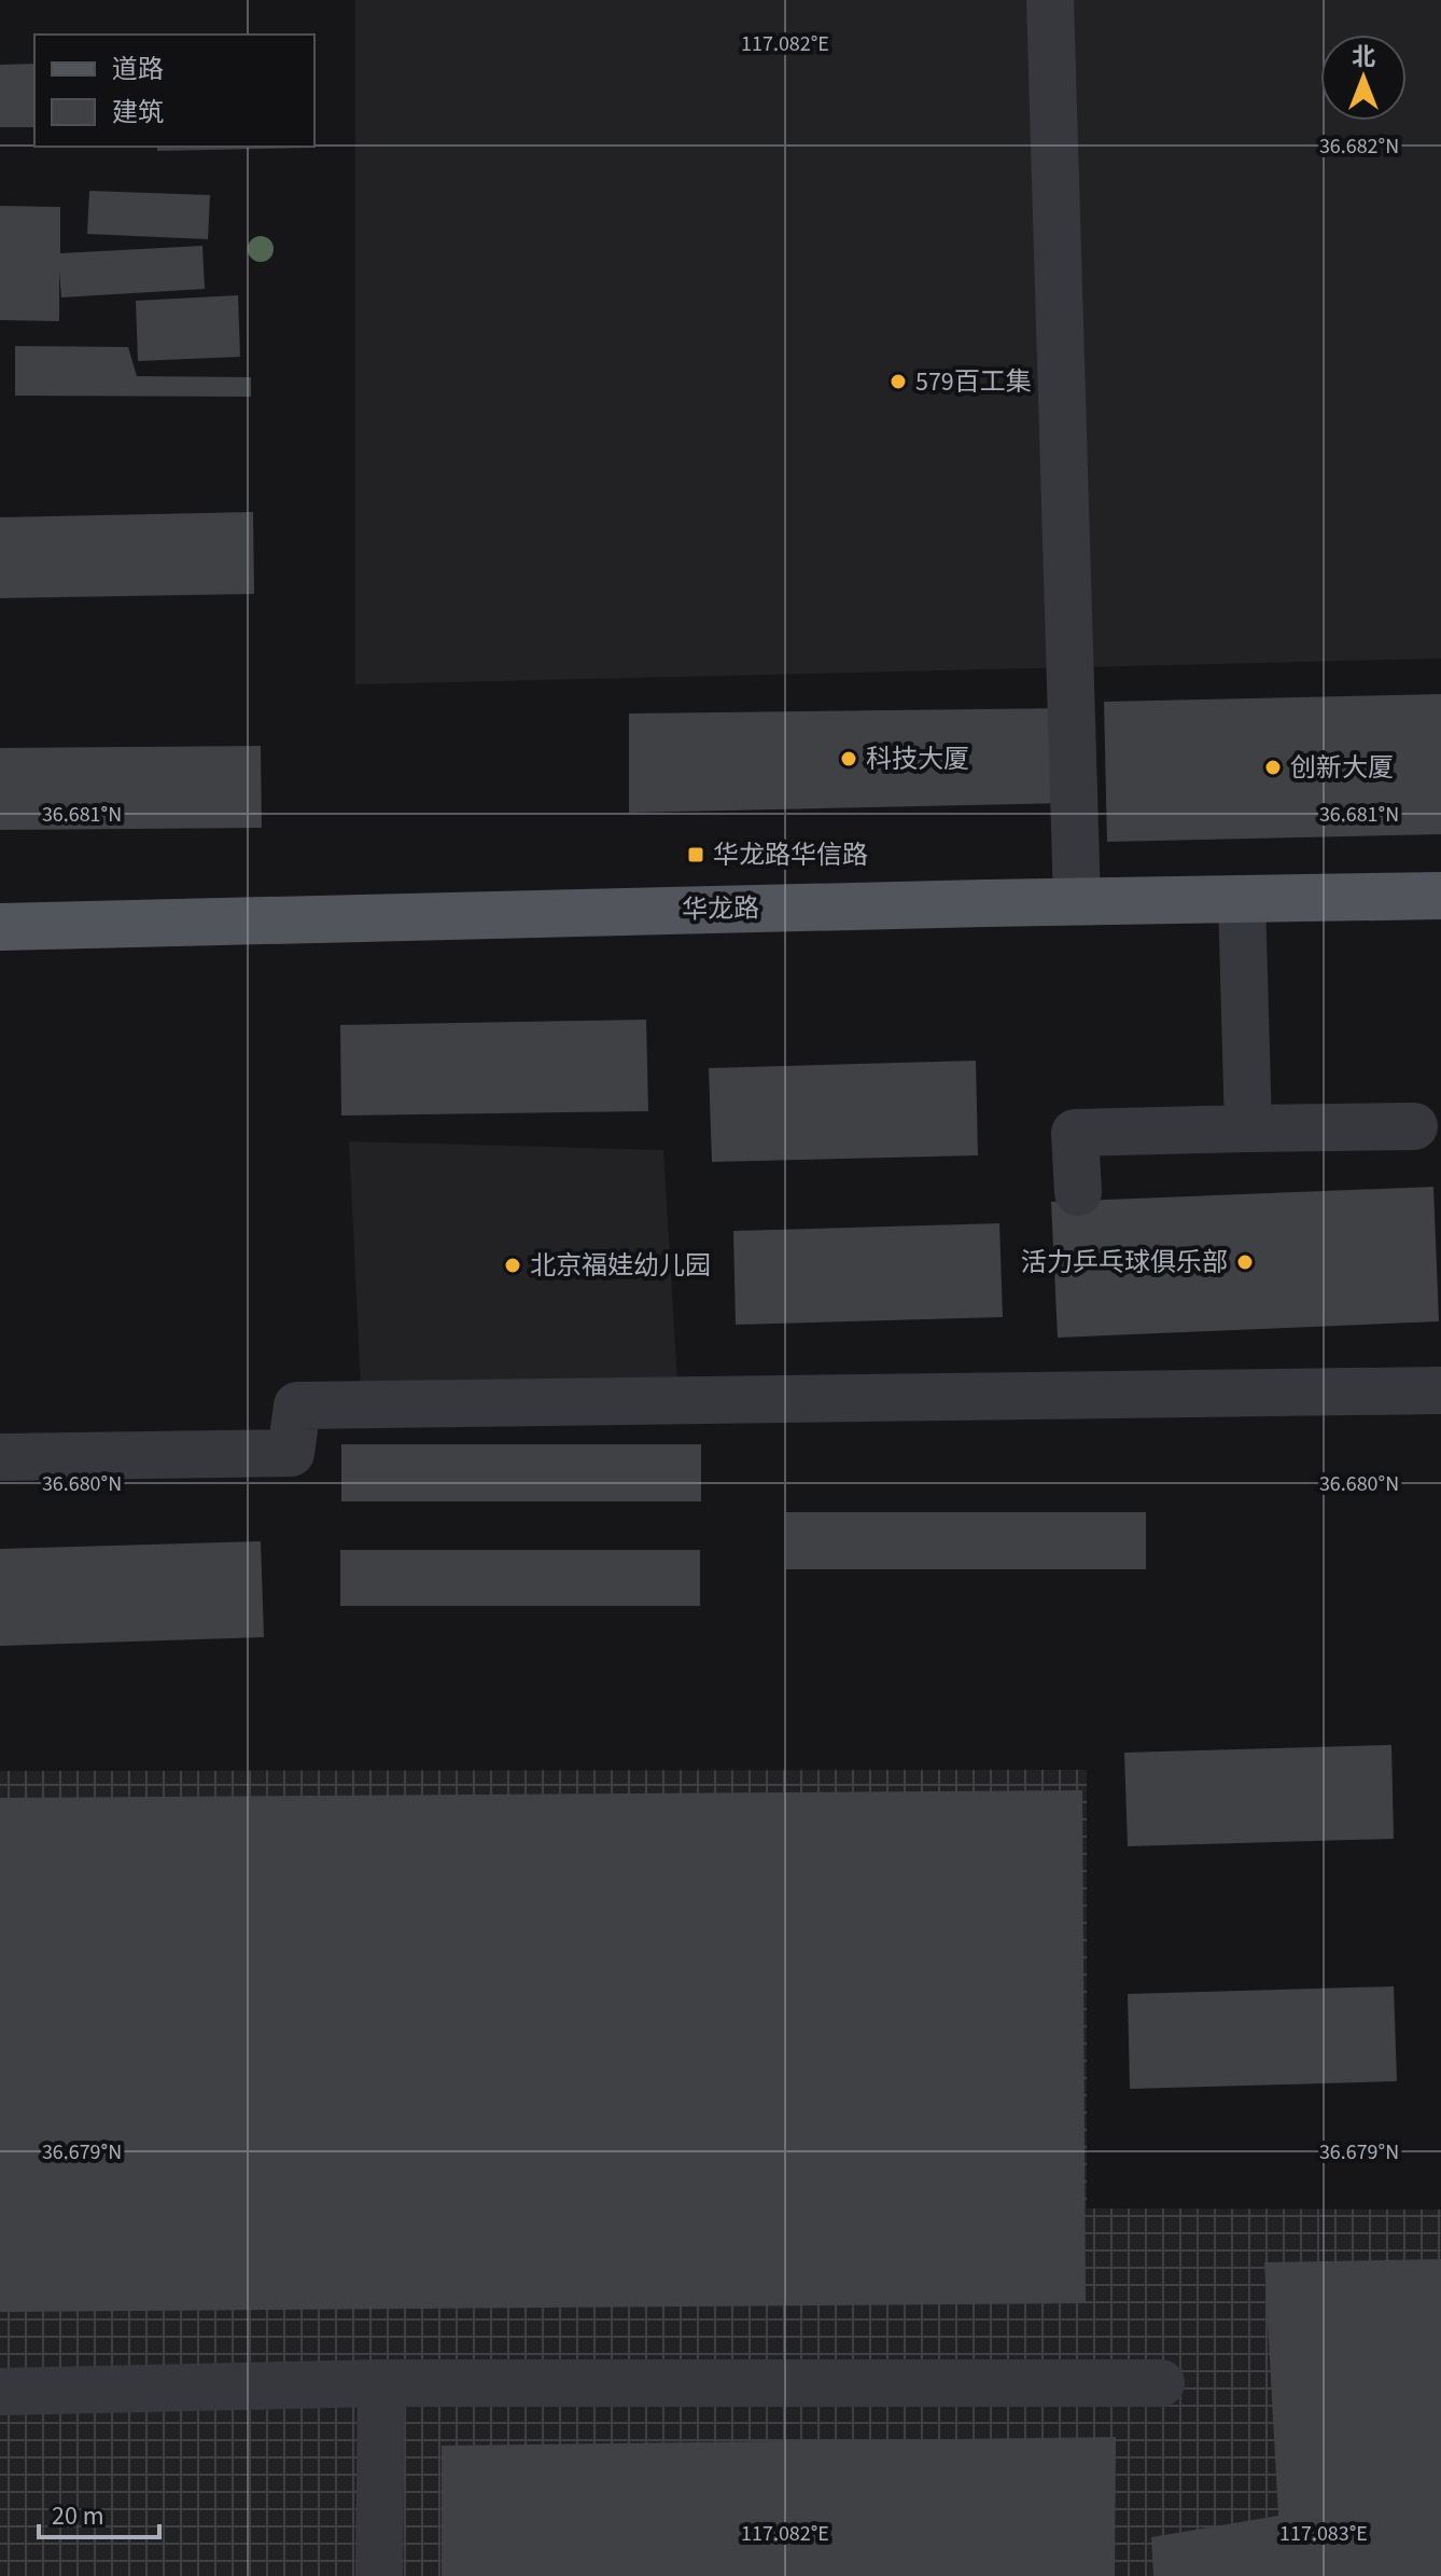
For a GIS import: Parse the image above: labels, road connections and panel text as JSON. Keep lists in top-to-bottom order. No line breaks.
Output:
{"streets":{"main road":["华龙路"]},"places":{"other":["579百工集","科技大厦","创新大厦","活力乒乓球俱乐部","北京福娃幼儿园"],"transit":["华龙路华信路"]},"legend":["道路","建筑"],"scale_bar":"20 m","north":"top","coordinates":["117.082°E","36.682°N","36.681°N","36.680°N","36.679°N","117.083°E"]}
